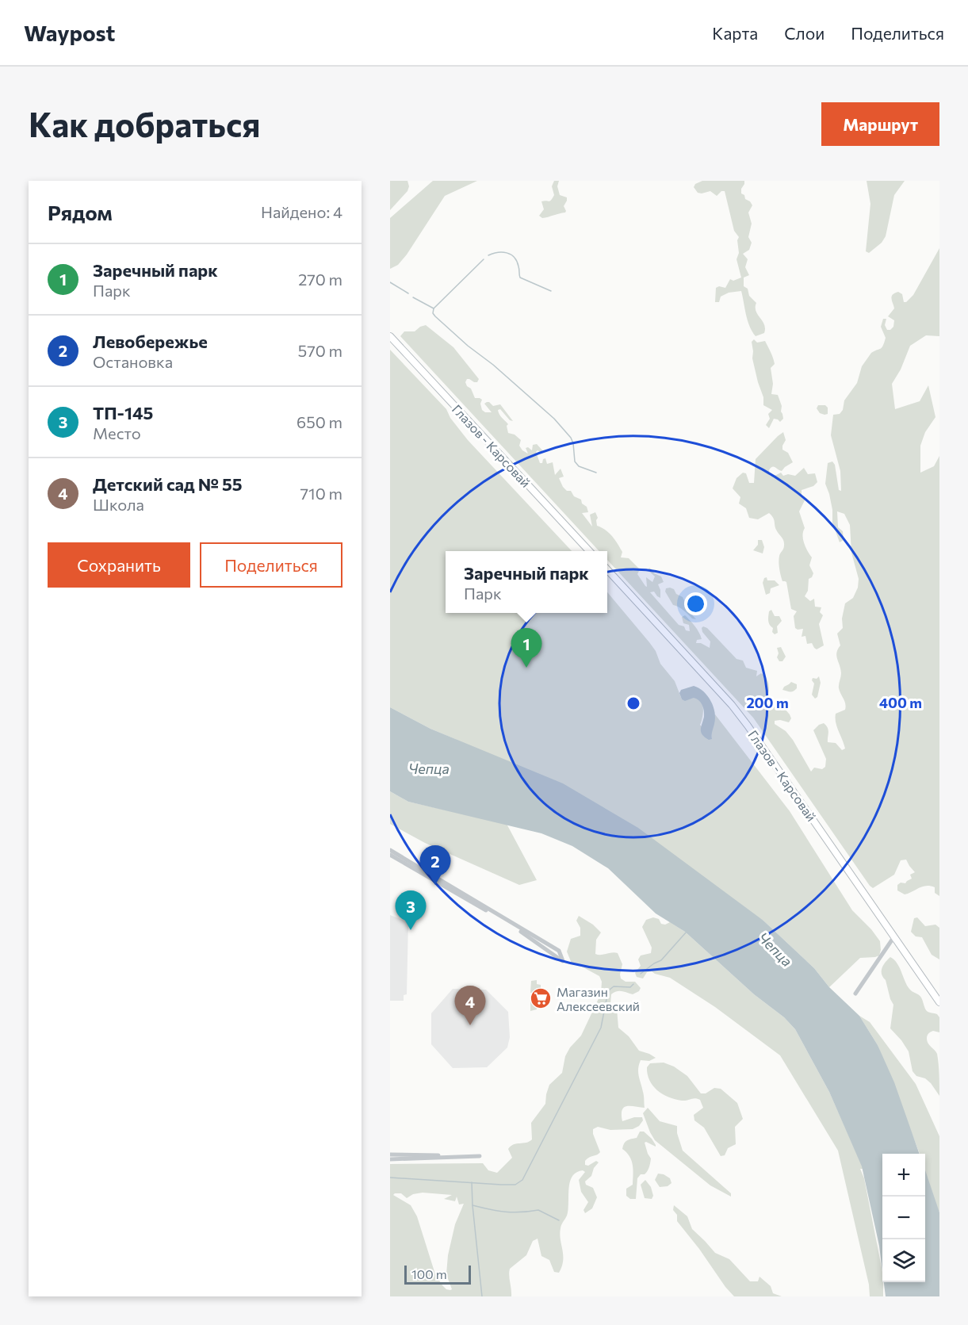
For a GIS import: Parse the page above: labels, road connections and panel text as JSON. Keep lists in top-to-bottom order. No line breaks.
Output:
{"streets":{"main road":["Глазов - Карсовай"]},"water":["Чепца"],"places":{"supermarket":["Магазин Алексеевский"]},"scale_bar":"100 m","page":{"header":"Waypost","nav":["Карта","Слои","Поделиться"],"buttons":["Маршрут",["Сохранить","Поделиться"]],"title":"Как добраться","heading":["Рядом","Найдено: 4"],"list":[{"mark":"1","name":"Заречный парк","note":"Парк","value":"270 m"},{"mark":"2","name":"Левобережье","note":"Остановка","value":"570 m"},{"mark":"3","name":"ТП-145","note":"Место","value":"650 m"},{"mark":"4","name":"Детский сад № 55","note":"Школа","value":"710 m"}],"popup":["Заречный парк","Парк"],"pins":["1","2","3","4"],"map_buttons":["+","−"],"scale":"100 m"},"rings":["200 m","400 m"]}
